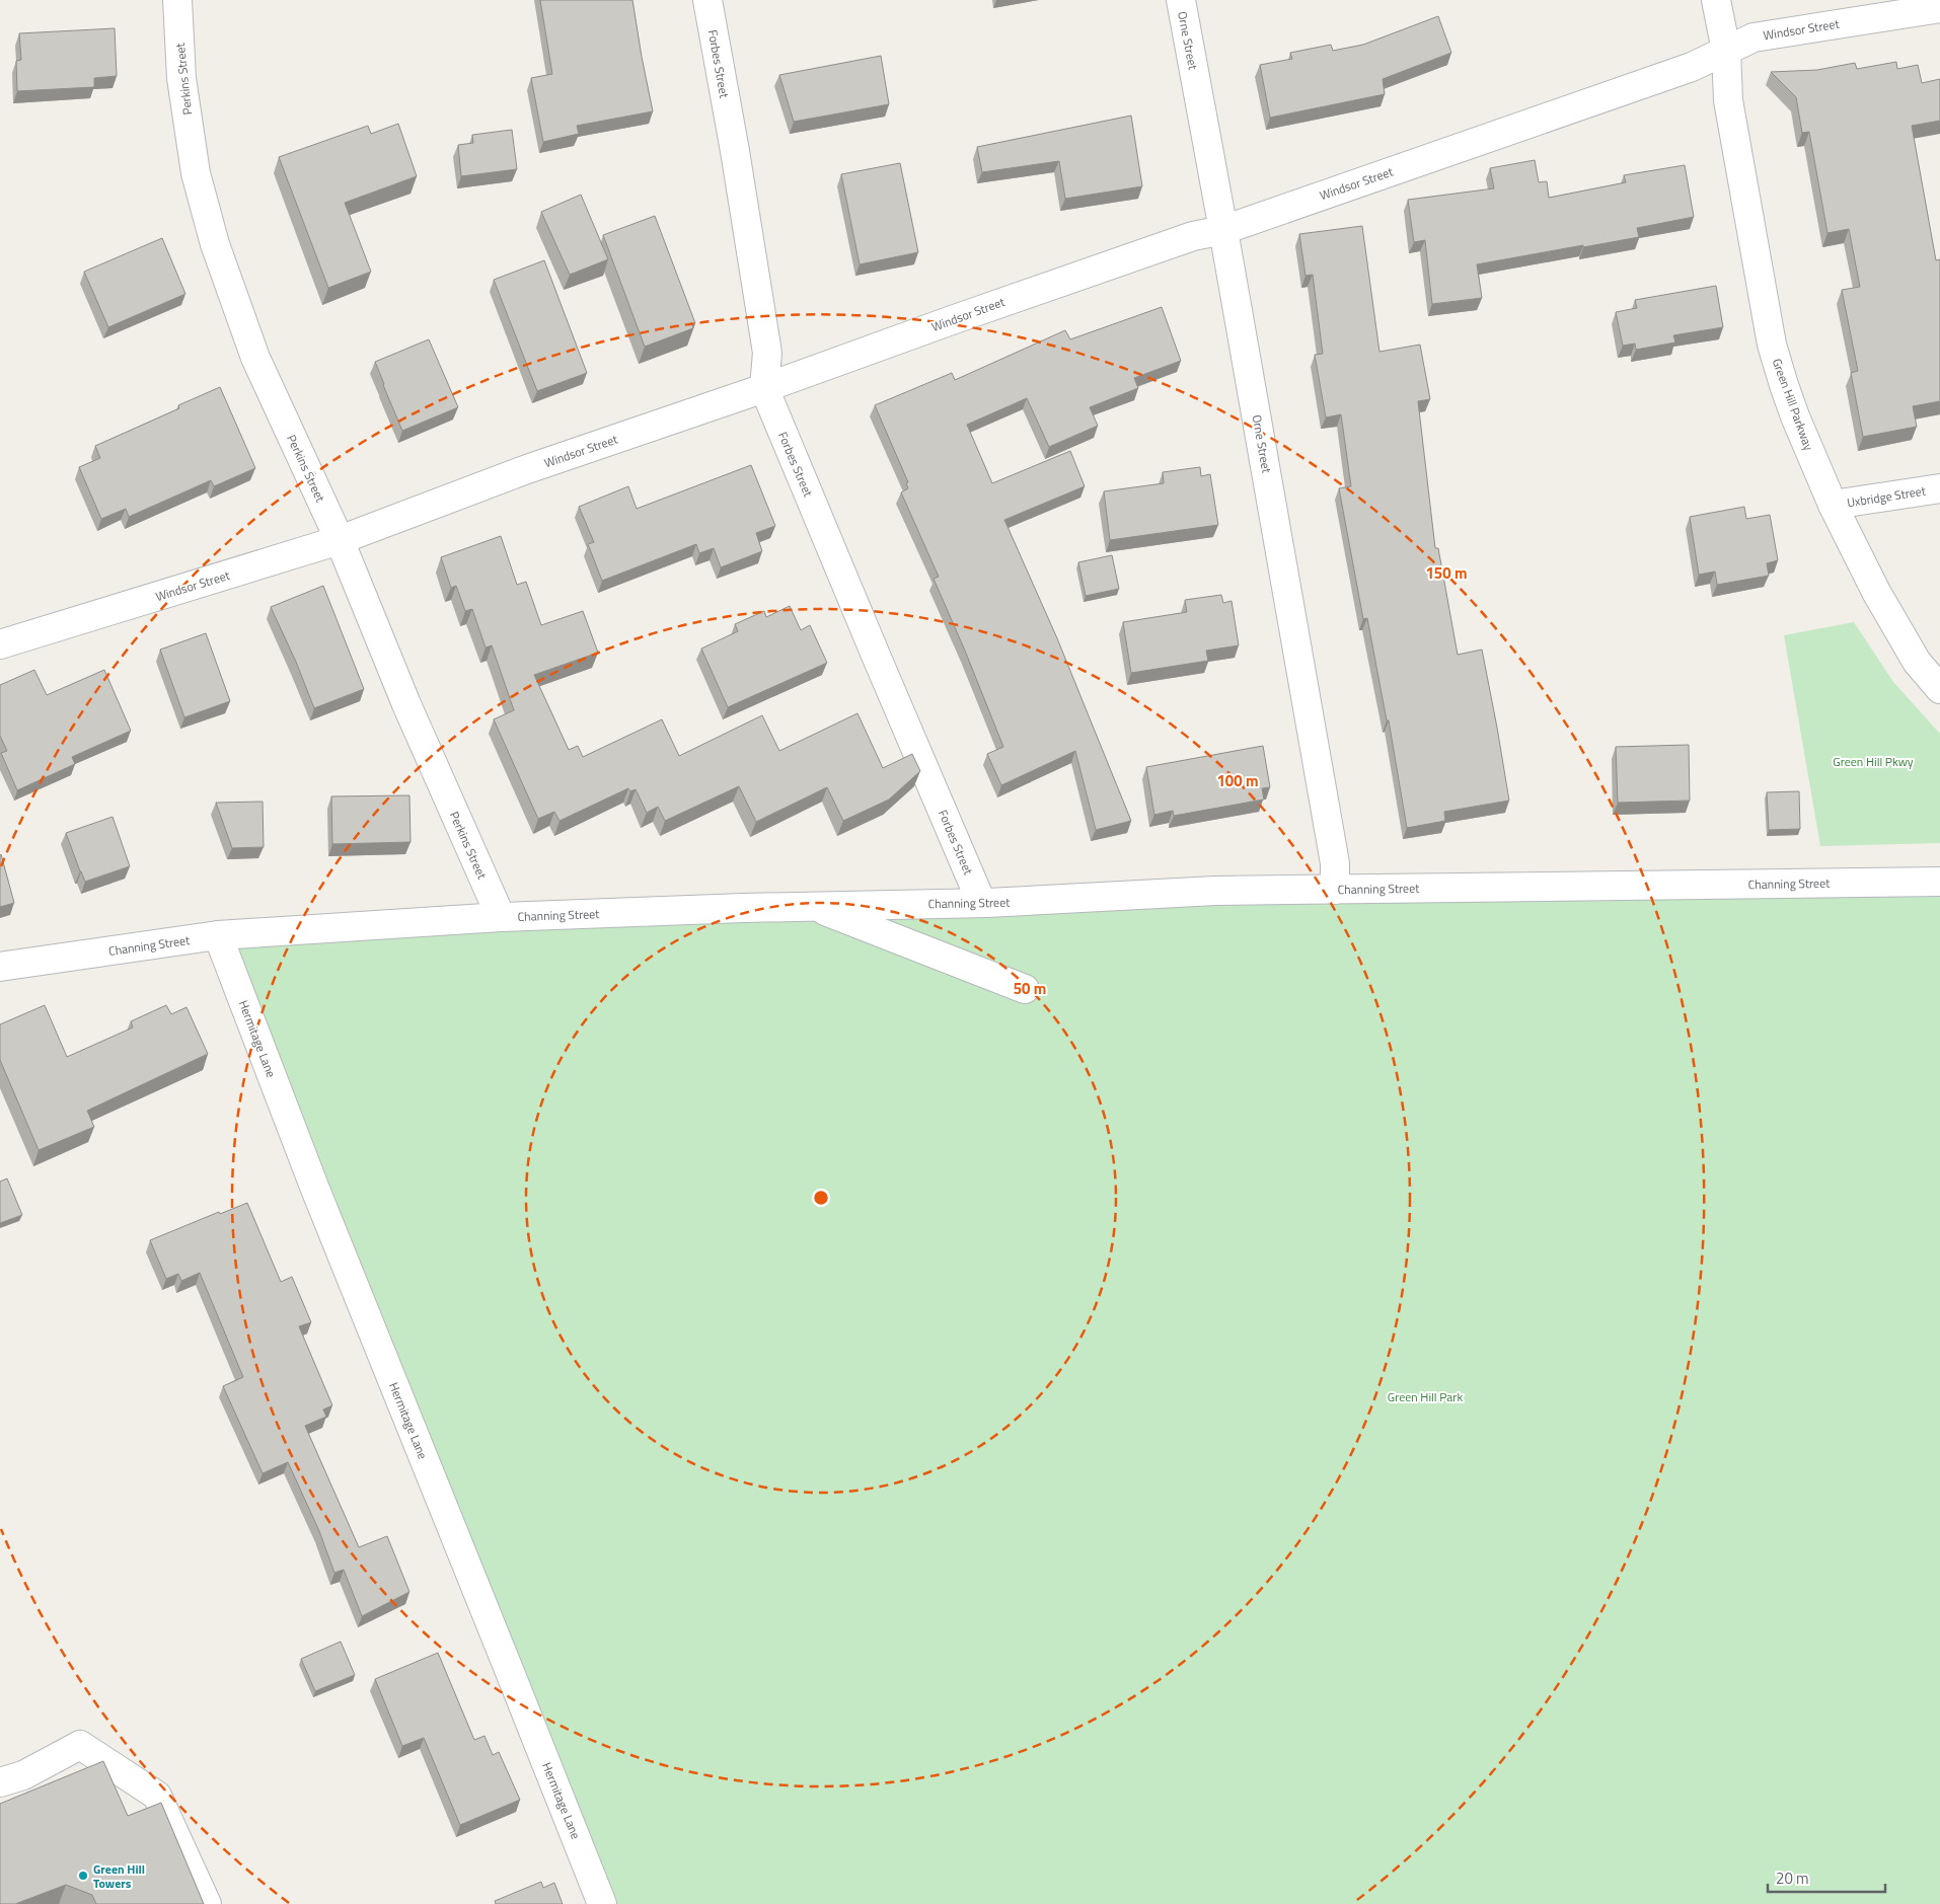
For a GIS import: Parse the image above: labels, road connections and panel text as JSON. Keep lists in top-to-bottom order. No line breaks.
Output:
{"streets":{"street":["Windsor Street","Orne Street","Forbes Street","Perkins Street","Green Hill Parkway","Uxbridge Street","Channing Street","Hermitage Lane"]},"crossings":[["Windsor Street","Orne Street"],["Windsor Street","Forbes Street"],["Windsor Street","Perkins Street"],["Windsor Street","Green Hill Parkway"],["Orne Street","Channing Street"],["Forbes Street","Channing Street"],["Perkins Street","Channing Street"],["Green Hill Parkway","Uxbridge Street"],["Channing Street","Hermitage Lane"]],"parks":["Green Hill Pkwy","Green Hill Park"],"places":["Green Hill Towers"],"scale_bar":"20 m","rings":["150 m","100 m","50 m"]}
